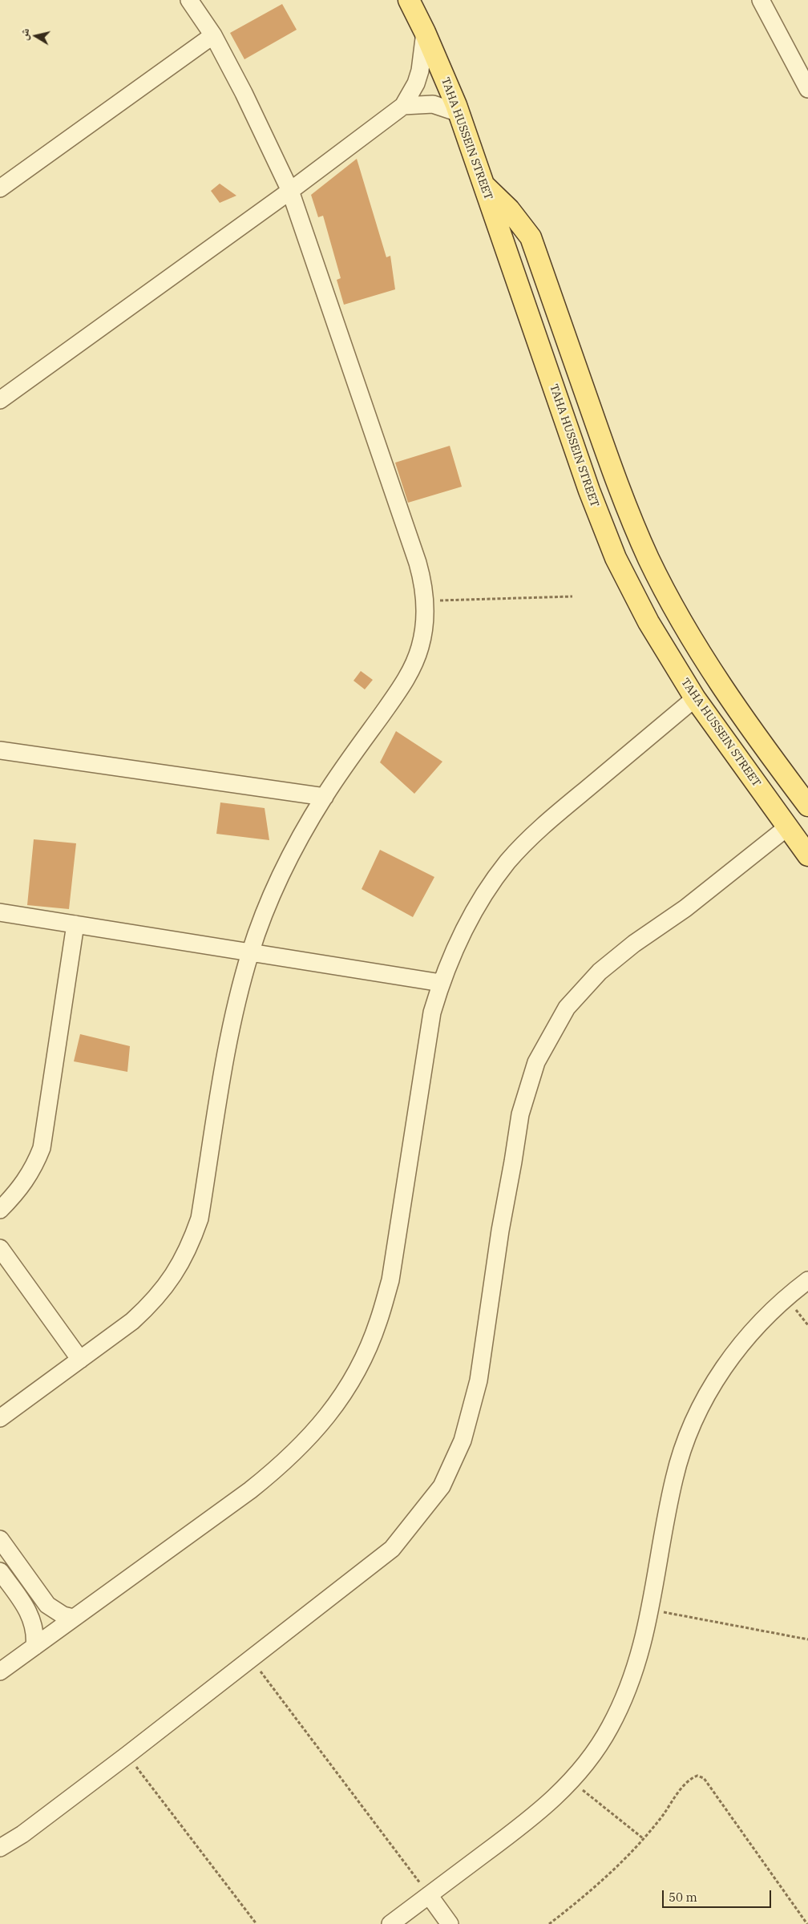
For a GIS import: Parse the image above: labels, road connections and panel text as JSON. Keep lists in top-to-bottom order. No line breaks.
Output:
{"streets":{"main road":["TAHA HUSSEIN STREET"]},"scale_bar":"50 m","north":"left"}
